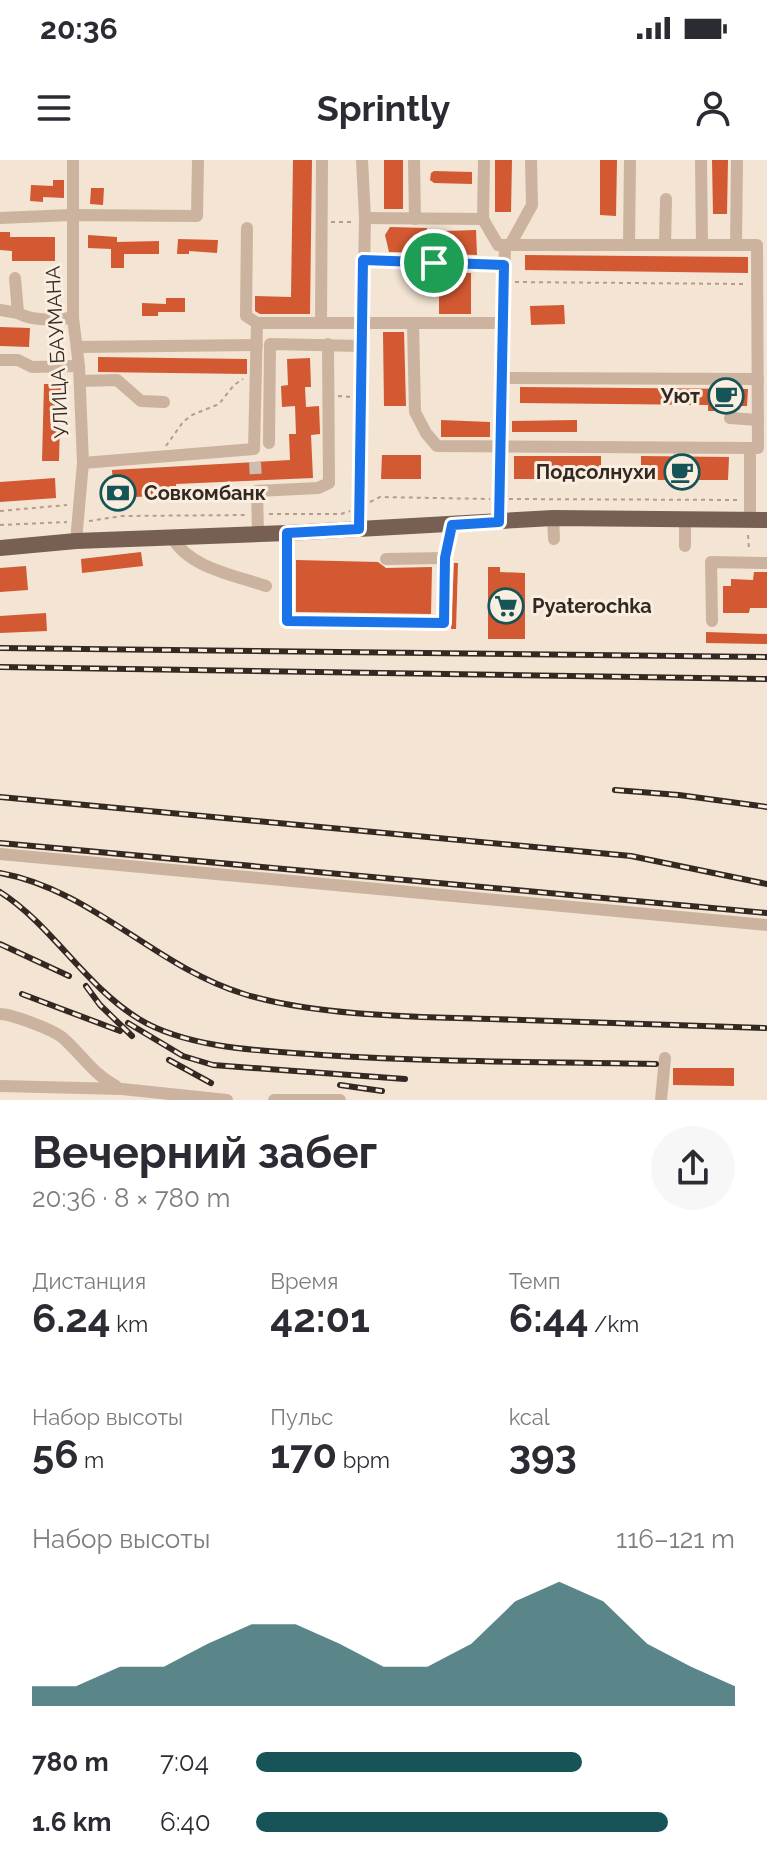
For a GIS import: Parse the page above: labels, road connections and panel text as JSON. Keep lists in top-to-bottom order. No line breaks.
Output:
{"streets":{"street":["УЛИЦА БАУМАНА"]},"places":{"cafe":["Уют","Подсолнухи"],"bank":["Совкомбанк"],"supermarket":["Pyaterochka"]},"page":{"status":"20:36","header":"Sprintly","heading":["Вечерний забег","20:36 · 8 × 780 m"],"stats":[["Дистанция","6.24 km"],["Время","42:01"],["Темп","6:44 /km"],["Набор высоты","56 m"],["Пульс","170 bpm"],["kcal","393"]],"chart":["Набор высоты","116–121 m"],"list":[{"name":"780 m","note":"7:04"},{"name":"1.6 km","note":"6:40"}]}}
